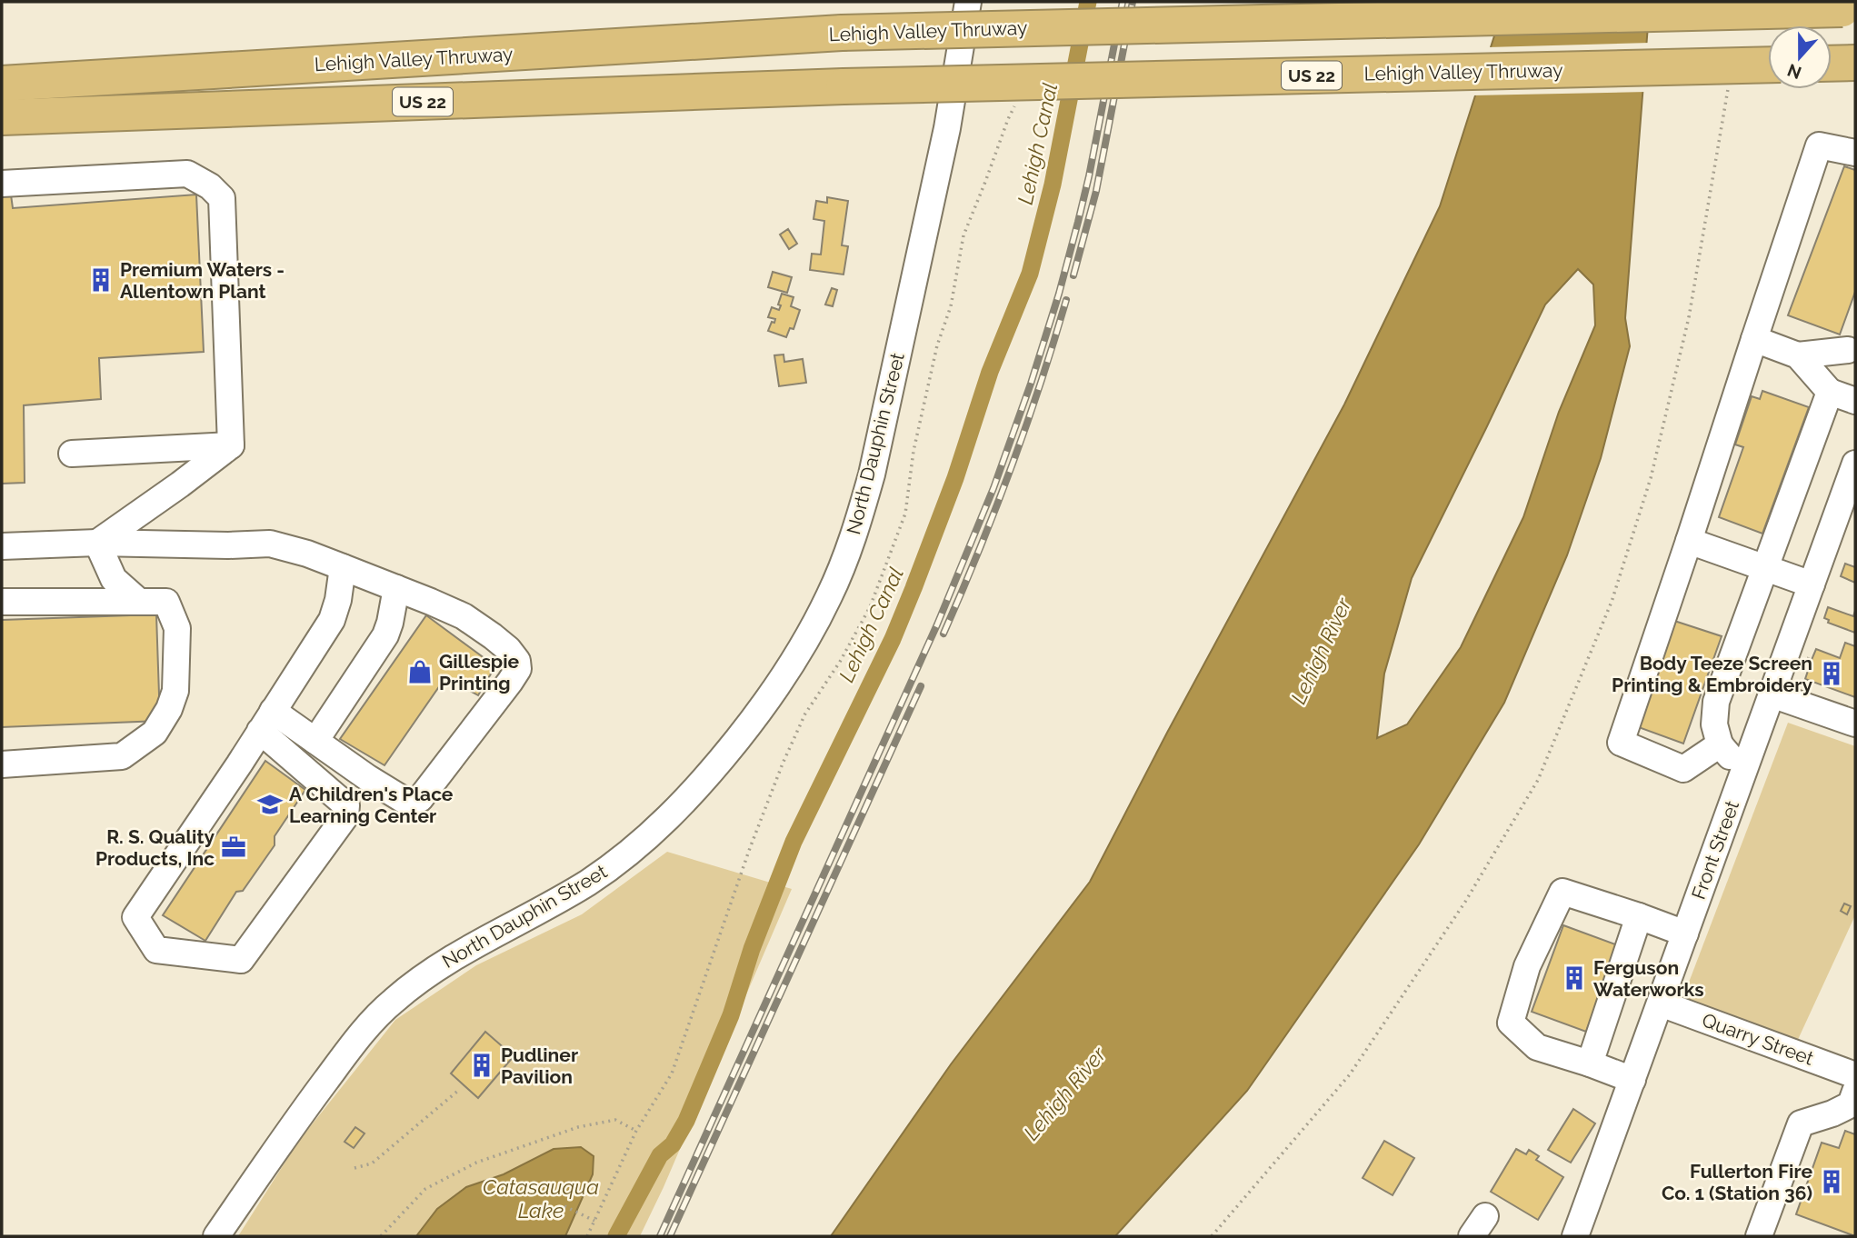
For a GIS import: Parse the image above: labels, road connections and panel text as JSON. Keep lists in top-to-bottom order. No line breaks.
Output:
{"streets":{"highway":["Lehigh Valley Thruway","US 22"],"street":["North Dauphin Street","Front Street","Quarry Street"]},"crossings":[["Front Street","Quarry Street"]],"water":["Lehigh Canal","Lehigh River","Catasauqua Lake"],"places":{"building":["Premium Waters - Allentown Plant","Body Teeze Screen Printing & Embroidery","Ferguson Waterworks","Pudliner Pavilion","Fullerton Fire Co. 1 (Station 36)"],"shop":["Gillespie Printing"],"school or university":["A Children's Place Learning Center"],"office":["R. S. Quality Products, Inc"]},"north":"bottom"}
